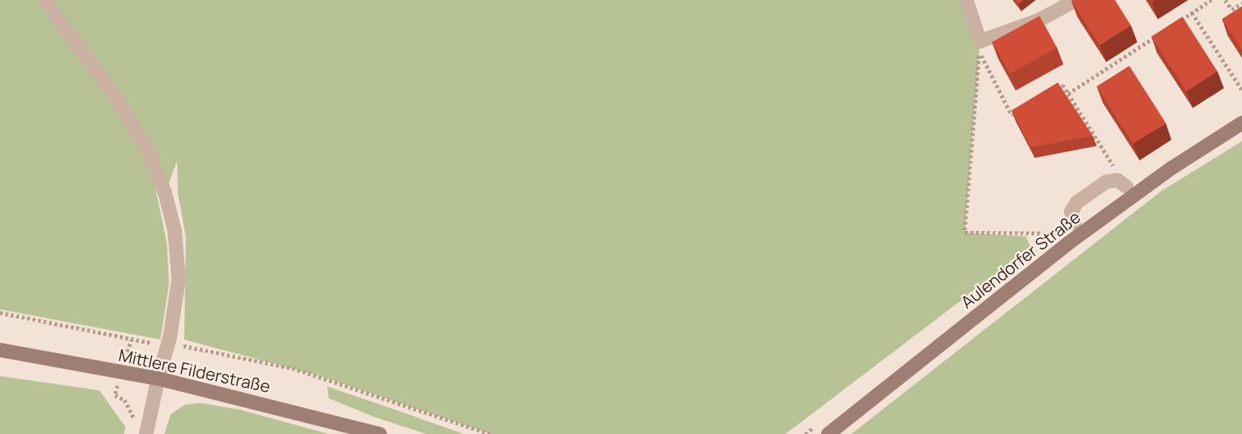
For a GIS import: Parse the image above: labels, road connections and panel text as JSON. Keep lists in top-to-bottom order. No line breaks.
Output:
{"streets":{"main road":["Aulendorfer Straße","Mittlere Filderstraße"]}}
